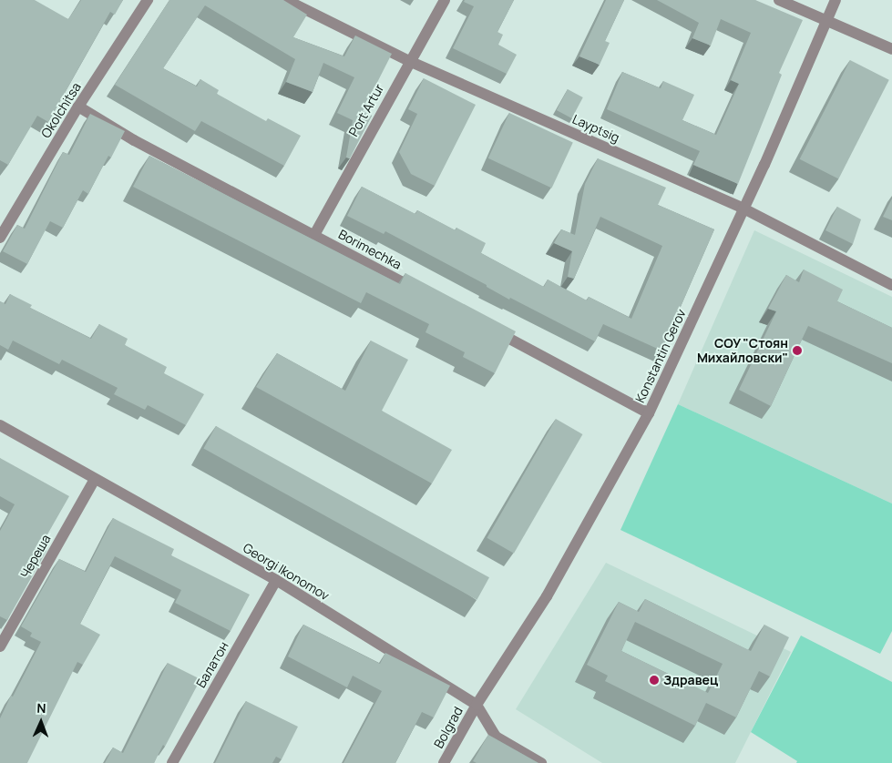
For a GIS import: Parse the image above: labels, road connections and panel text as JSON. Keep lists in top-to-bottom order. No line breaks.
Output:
{"streets":{"street":["Okolchitsa","Port Artur","Layptsig","Borimechka","Konstantin Gerov","Череша","Georgi Ikonomov","Балатон","Bolgrad"]},"crossings":[["Okolchitsa","Borimechka"],["Port Artur","Layptsig"],["Port Artur","Borimechka"],["Layptsig","Konstantin Gerov"],["Konstantin Gerov","Georgi Ikonomov"],["Konstantin Gerov","Bolgrad"],["Череша","Georgi Ikonomov"],["Georgi Ikonomov","Балатон"],["Georgi Ikonomov","Bolgrad"]],"places":["СОУ \"Стоян Михайловски\"","Здравец"],"north":"top"}
